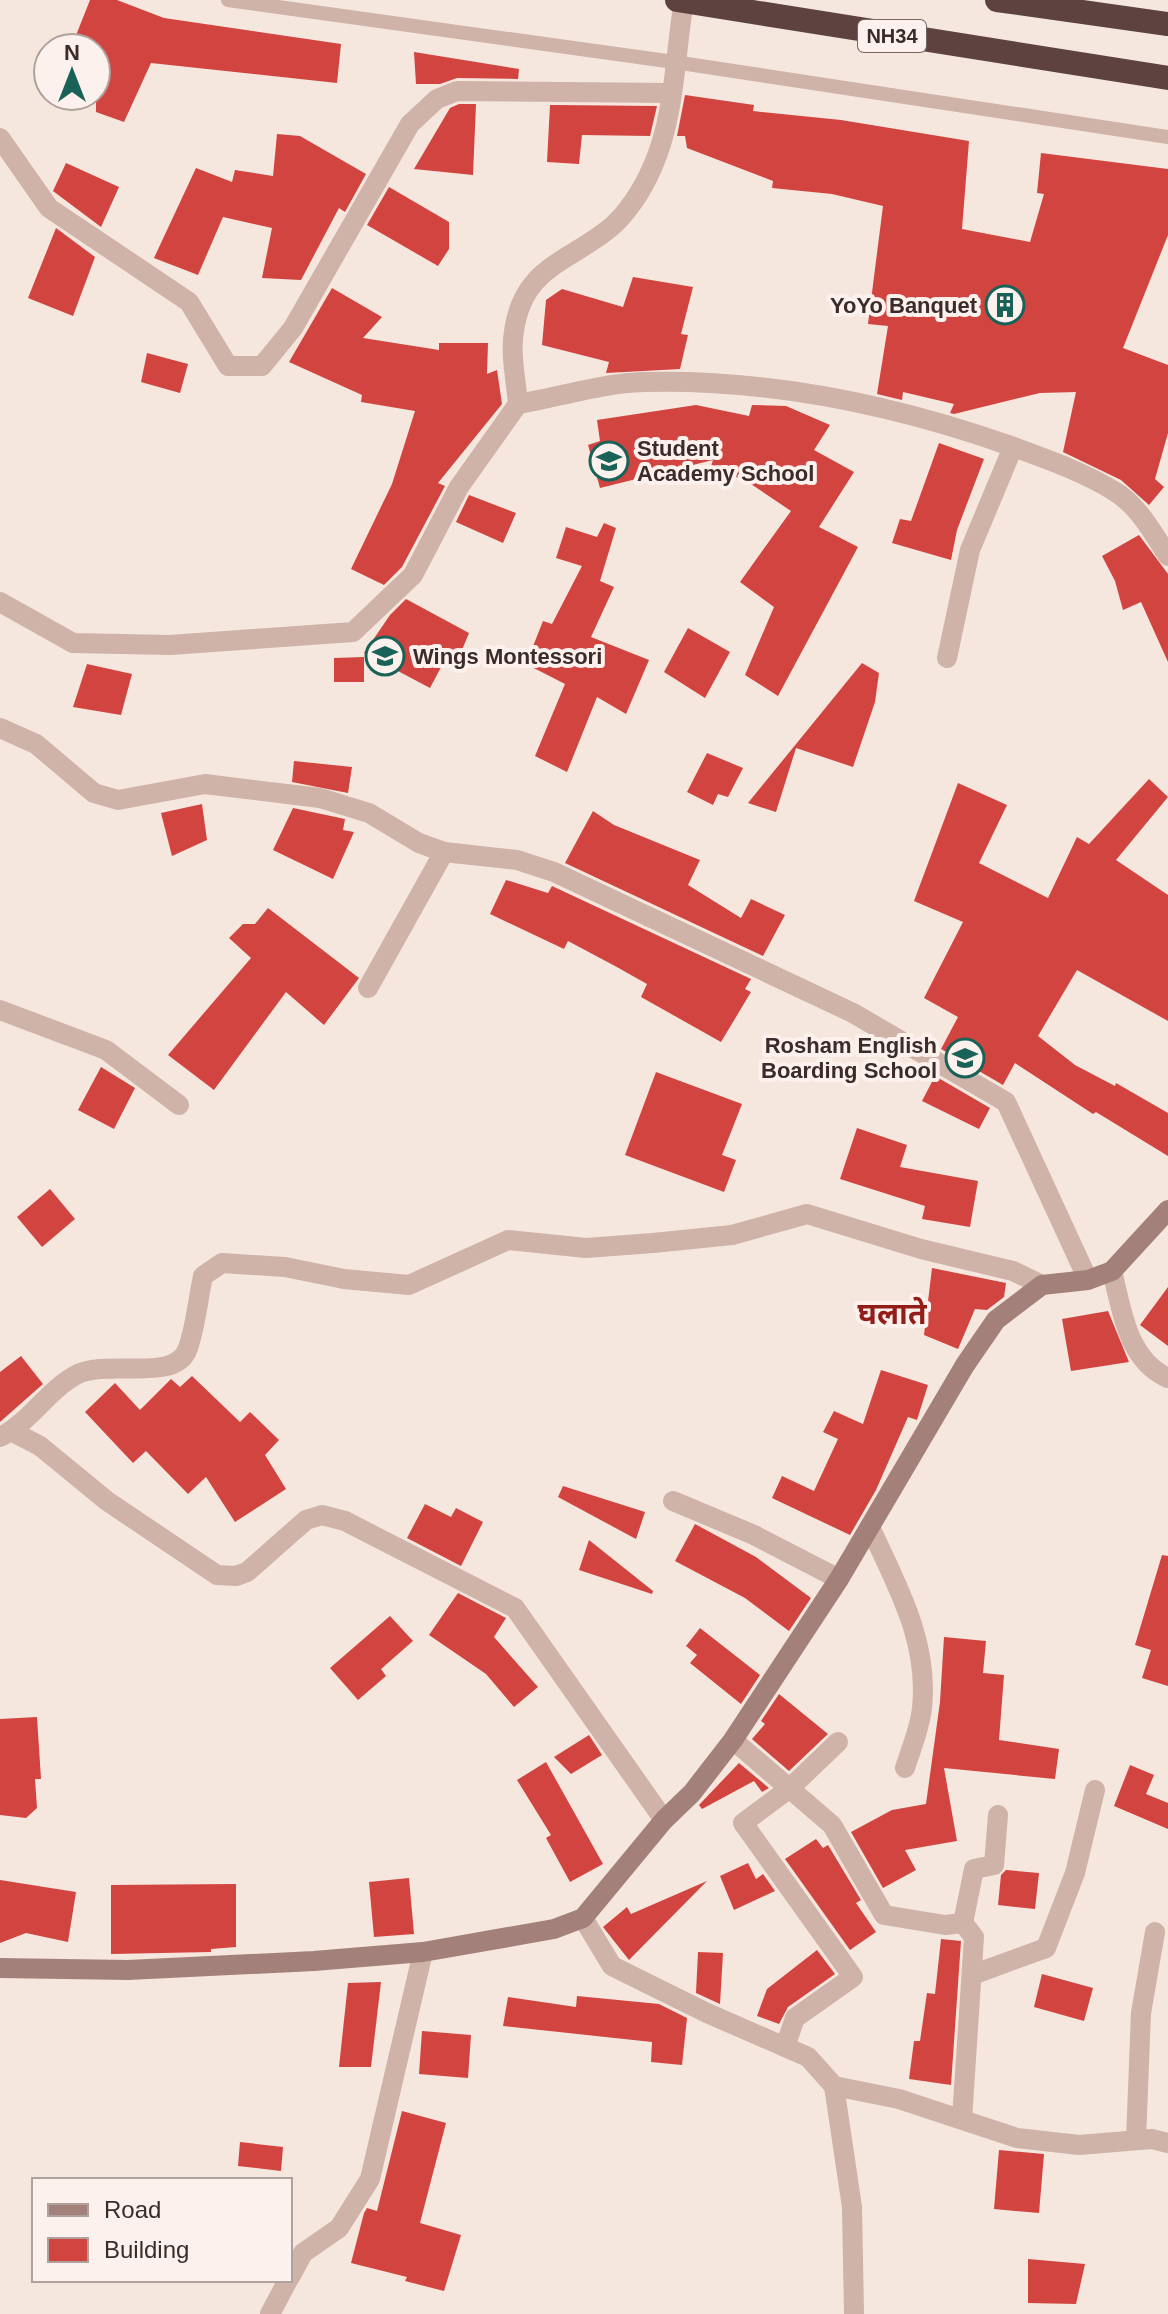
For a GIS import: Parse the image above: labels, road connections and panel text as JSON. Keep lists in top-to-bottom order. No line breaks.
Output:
{"streets":{"highway":["NH34"]},"districts":["घलाते"],"places":{"building":["YoYo Banquet"],"school or university":["Student Academy School","Wings Montessori","Rosham English Boarding School"]},"legend":["Road","Building"],"north":"top"}
